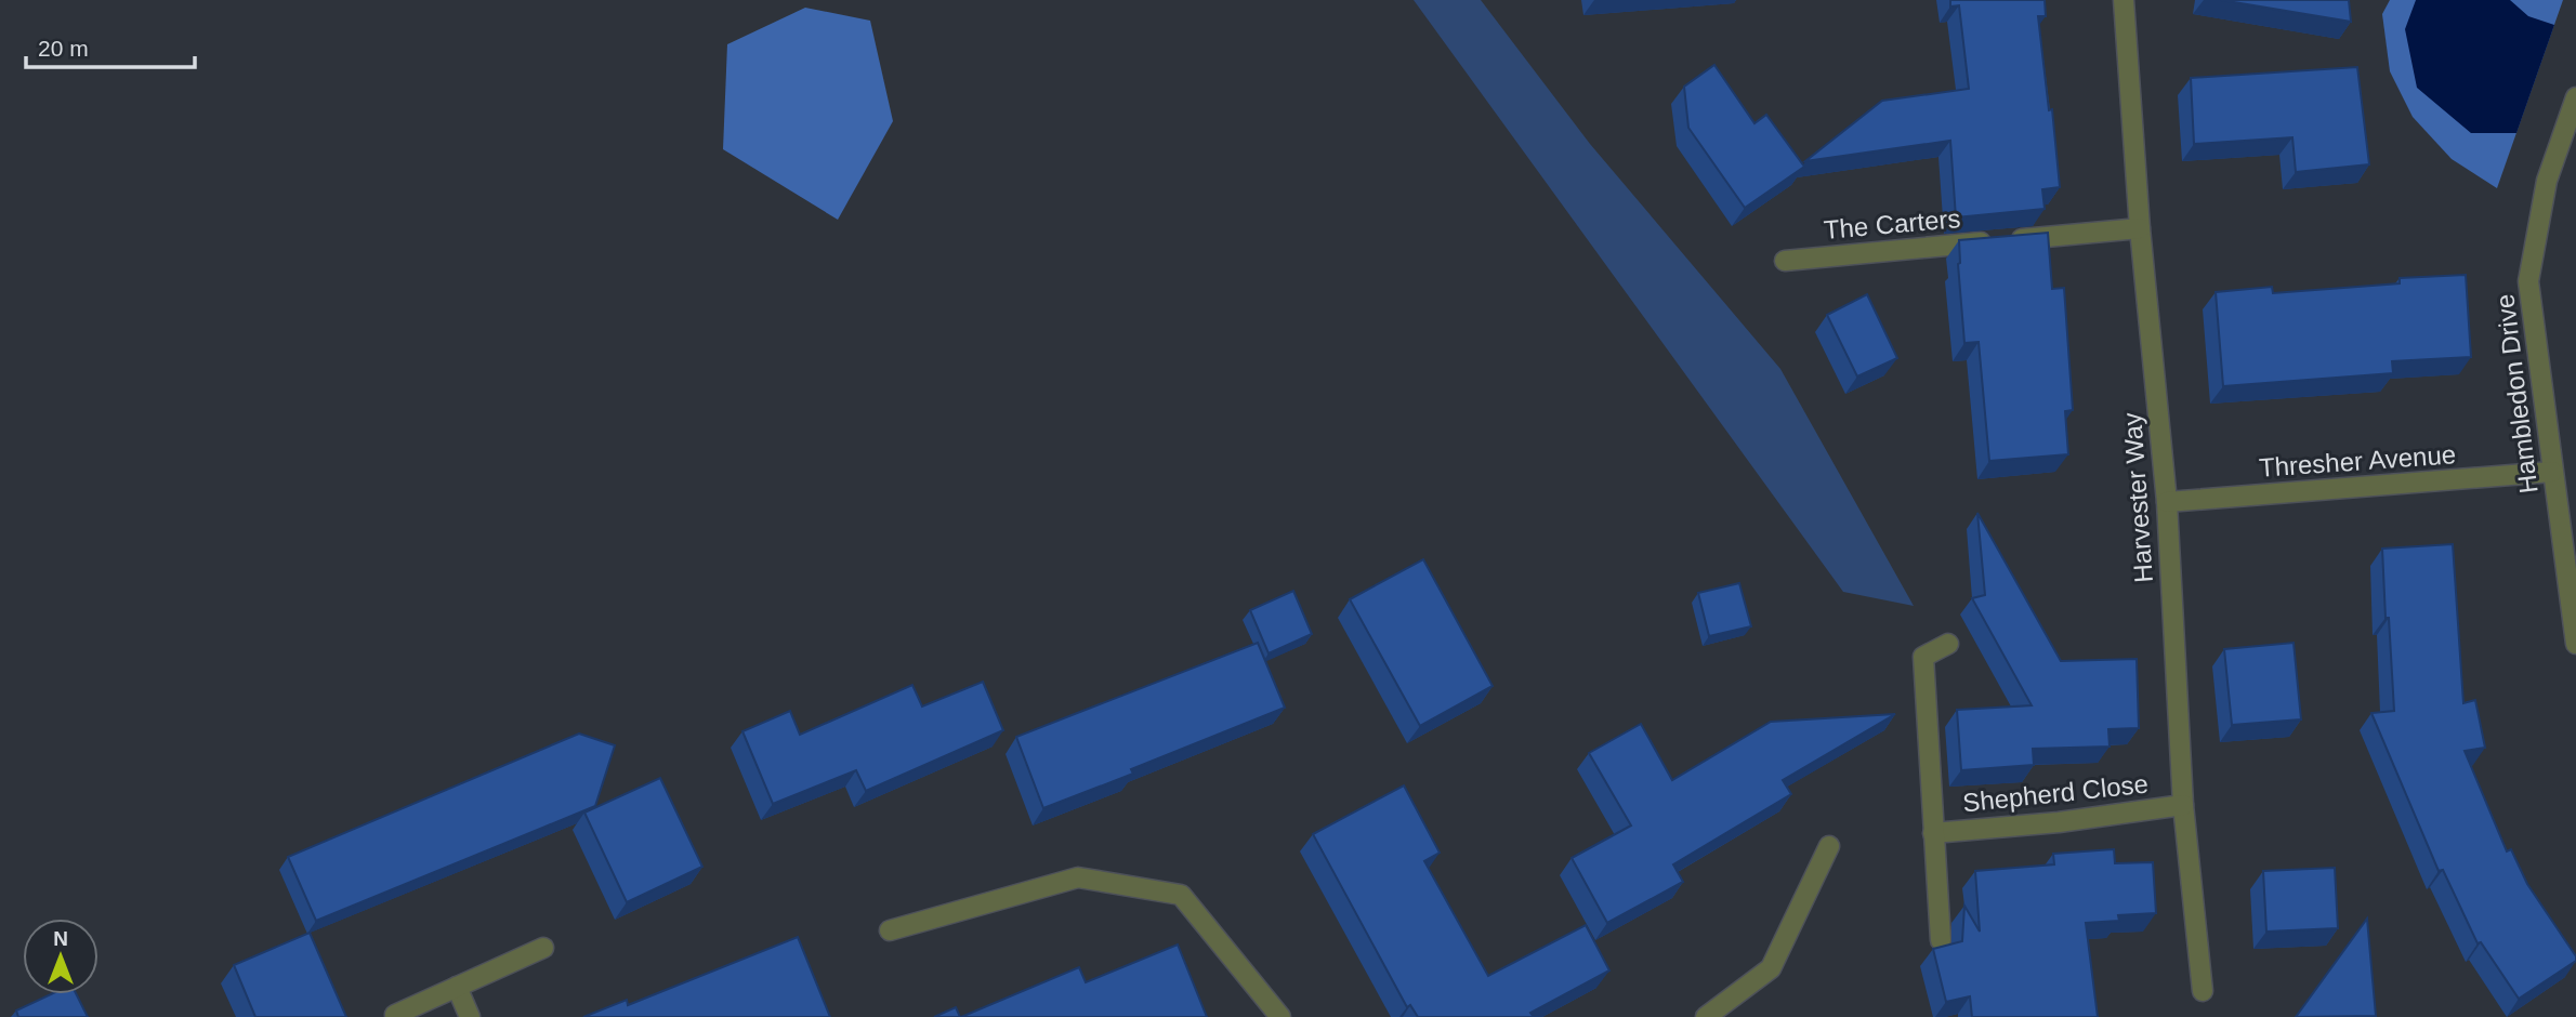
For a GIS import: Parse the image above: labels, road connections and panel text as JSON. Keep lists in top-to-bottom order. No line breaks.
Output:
{"streets":{"street":["The Carters","Hambledon Drive","Thresher Avenue","Harvester Way","Shepherd Close"]},"crossings":[["The Carters","Harvester Way"],["Hambledon Drive","Thresher Avenue"],["Thresher Avenue","Harvester Way"],["Harvester Way","Shepherd Close"]],"scale_bar":"20 m","north":"top"}
